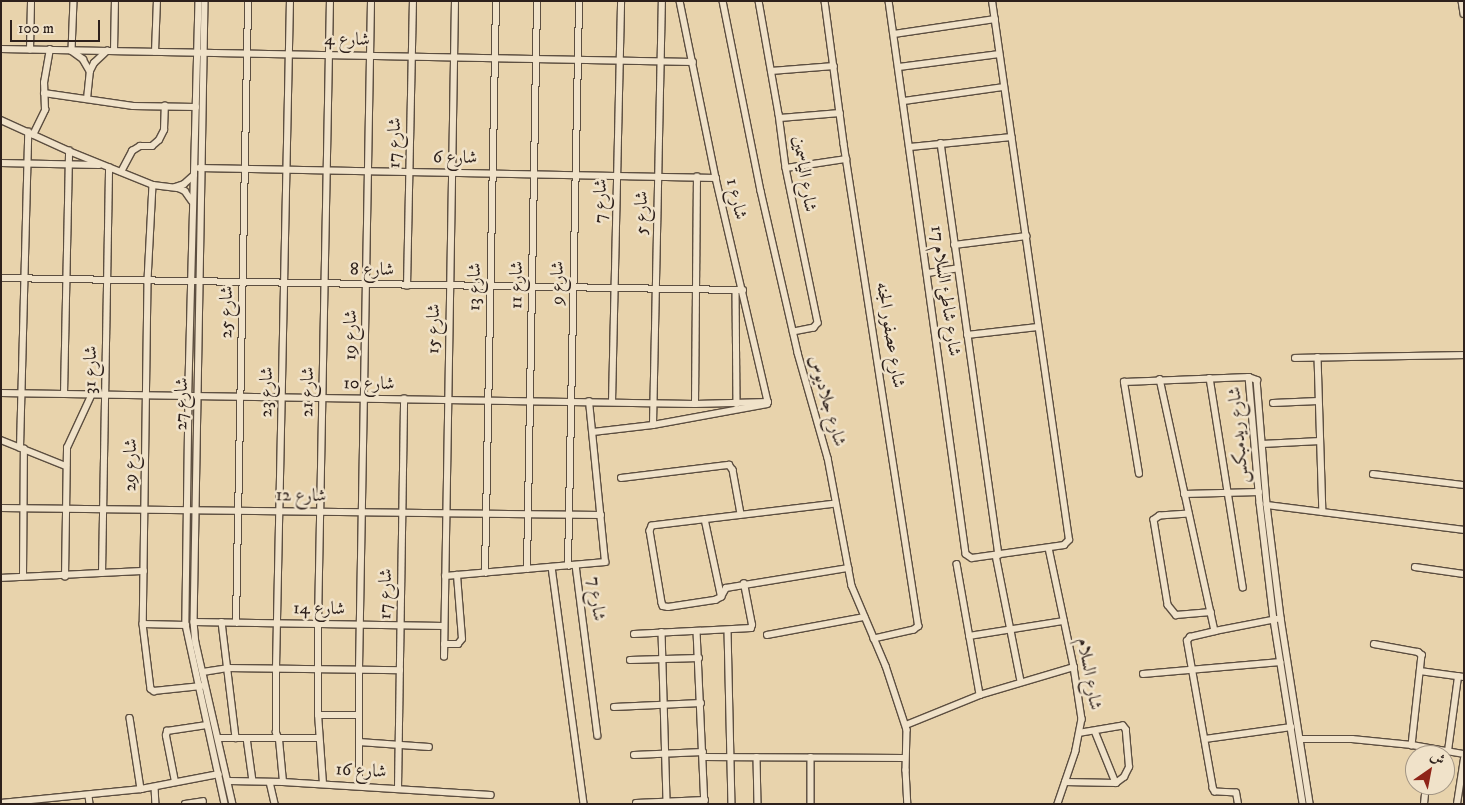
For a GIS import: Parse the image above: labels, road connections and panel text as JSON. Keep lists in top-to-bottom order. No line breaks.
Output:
{"streets":{"street":["شارع 4","شارع 17","شارع 6","شارع الياسمين","شارع 1","شارع 7","شارع 5","شارع 8","شارع 9","شارع 11","شارع 13","شارع شاطئ السلام 17","شارع 25","شارع 15","شارع 19","شارع عصفور الجنه","شارع 31","شارع 10","شارع 23","شارع 21","شارع جلاديوس","شارع 27","شارع ريدمبكس","شارع 29","شارع 12","شارع 14","شارع السلام","شارع 16"]},"crossings":[["شارع 4","شارع 17"],["شارع 4","شارع 1"],["شارع 4","شارع 7"],["شارع 4","شارع 5"],["شارع 4","شارع 9"],["شارع 4","شارع 11"],["شارع 4","شارع 13"],["شارع 4","شارع 25"],["شارع 4","شارع 15"],["شارع 4","شارع 19"],["شارع 4","شارع 23"],["شارع 4","شارع 21"],["شارع 4","شارع 27"],["شارع 17","شارع 6"],["شارع 17","شارع 8"],["شارع 17","شارع 10"],["شارع 17","شارع 12"],["شارع 17","شارع 14"],["شارع 17","شارع 16"],["شارع 6","شارع 1"],["شارع 6","شارع 7"],["شارع 6","شارع 5"],["شارع 6","شارع 9"],["شارع 6","شارع 11"],["شارع 6","شارع 13"],["شارع 6","شارع 25"],["شارع 6","شارع 15"],["شارع 6","شارع 19"],["شارع 6","شارع 23"],["شارع 6","شارع 21"],["شارع 6","شارع 27"],["شارع الياسمين","شارع جلاديوس"],["شارع 1","شارع 8"],["شارع 1","شارع 10"],["شارع 7","شارع 8"],["شارع 7","شارع 10"],["شارع 7","شارع 12"],["شارع 5","شارع 8"],["شارع 5","شارع 10"],["شارع 8","شارع 9"],["شارع 8","شارع 11"],["شارع 8","شارع 13"],["شارع 8","شارع 25"],["شارع 8","شارع 15"],["شارع 8","شارع 19"],["شارع 8","شارع 31"],["شارع 8","شارع 23"],["شارع 8","شارع 21"],["شارع 8","شارع 27"],["شارع 8","شارع 29"],["شارع 9","شارع 10"],["شارع 9","شارع 12"],["شارع 11","شارع 10"],["شارع 11","شارع 12"],["شارع 13","شارع 10"],["شارع 13","شارع 12"],["شارع شاطئ السلام 17","شارع السلام"],["شارع 25","شارع 10"],["شارع 25","شارع 12"],["شارع 25","شارع 14"],["شارع 15","شارع 10"],["شارع 15","شارع 12"],["شارع 15","شارع 14"],["شارع 19","شارع 10"],["شارع 19","شارع 12"],["شارع 19","شارع 14"],["شارع 19","شارع 16"],["شارع عصفور الجنه","شارع جلاديوس"],["شارع 31","شارع 10"],["شارع 31","شارع 12"],["شارع 10","شارع 23"],["شارع 10","شارع 21"],["شارع 10","شارع 27"],["شارع 10","شارع 29"],["شارع 23","شارع 12"],["شارع 23","شارع 14"],["شارع 23","شارع 16"],["شارع 21","شارع 12"],["شارع 21","شارع 14"],["شارع 21","شارع 16"],["شارع 27","شارع 29"],["شارع 27","شارع 12"],["شارع 27","شارع 14"],["شارع 27","شارع 16"],["شارع 29","شارع 12"]],"scale_bar":"100 m","north":"top right"}
